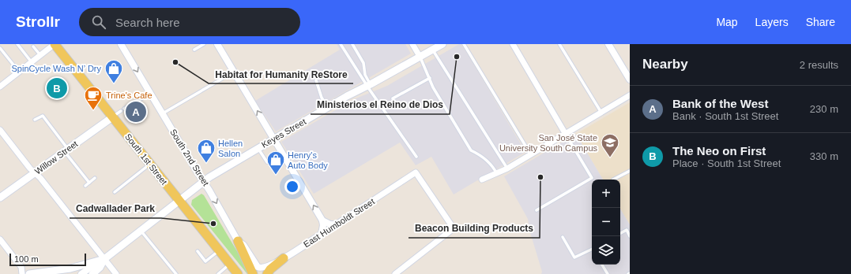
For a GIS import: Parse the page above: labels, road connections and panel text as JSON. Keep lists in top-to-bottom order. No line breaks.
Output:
{"streets":{"main road":["Keyes Street","Willow Street","South 1st Street"],"street":["South 2nd Street","East Humboldt Street"]},"crossings":[["Keyes Street","South 2nd Street"],["Keyes Street","South 1st Street"],["Willow Street","South 1st Street"]],"one_way":["South 2nd Street"],"places":{"other":["Ministerios el Reino de Dios","Habitat for Humanity ReStore","Beacon Building Products","Cadwallader Park"],"shop":["SpinCycle Wash N’ Dry","Hellen Salon","Henry's Auto Body"],"cafe":["Trine's Cafe"],"school or university":["San José State University South Campus"]},"scale_bar":"100 m","page":{"header":"Strollr","search":"Search here","nav":["Map","Layers","Share"],"heading":["Nearby","2 results"],"pins":["B","A"],"list":[{"mark":"A","name":"Bank of the West","note":"Bank · South 1st Street","value":"230 m"},{"mark":"B","name":"The Neo on First","note":"Place · South 1st Street","value":"330 m"}],"map_buttons":["+","−"],"scale":"100 m"}}
